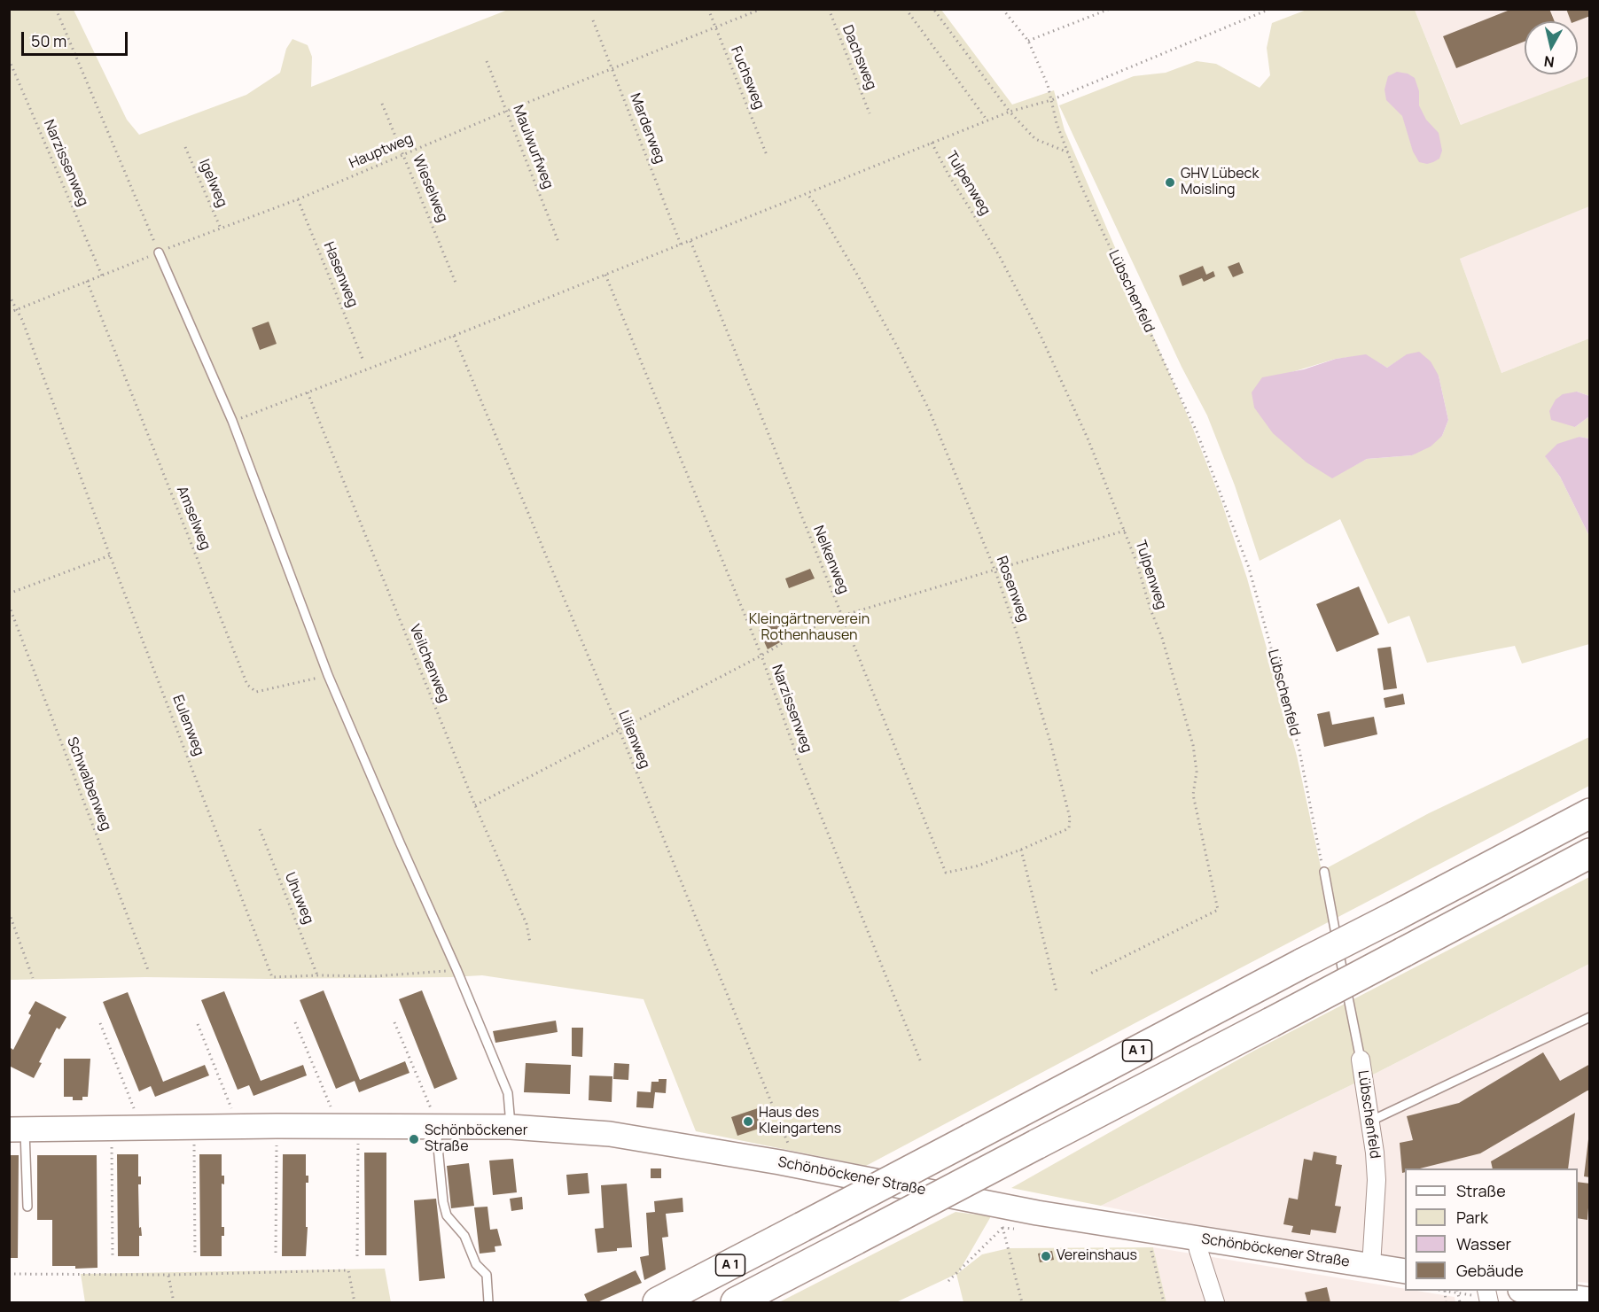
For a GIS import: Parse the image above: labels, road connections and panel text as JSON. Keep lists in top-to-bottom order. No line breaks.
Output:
{"streets":{"highway":["A 1"],"main road":["Schönböckener Straße"],"street":["Lübschenfeld"],"path":["Dachsweg","Fuchsweg","Marderweg","Maulwurfweg","Hauptweg","Narzissenweg","Igelweg","Tulpenweg","Wieselweg","Hasenweg","Amselweg","Nelkenweg","Rosenweg","Veilchenweg","Eulenweg","Lilienweg","Schwalbenweg","Uhuweg"]},"crossings":[["Fuchsweg","Hauptweg"],["Marderweg","Hauptweg"],["Maulwurfweg","Hauptweg"],["Hauptweg","Narzissenweg"],["Hauptweg","Igelweg"],["Hauptweg","Wieselweg"],["Hauptweg","Hasenweg"],["Hauptweg","Amselweg"],["Hauptweg","Eulenweg"],["Lübschenfeld","Schönböckener Straße"],["Nelkenweg","Rosenweg"],["Eulenweg","Uhuweg"]],"parks":["Kleingärtnerverein Rothenhausen"],"places":["GHV Lübeck Moisling","Haus des Kleingartens","Schönböckener Straße","Vereinshaus"],"legend":["Straße","Park","Wasser","Gebäude"],"scale_bar":"50 m","north":"bottom"}
